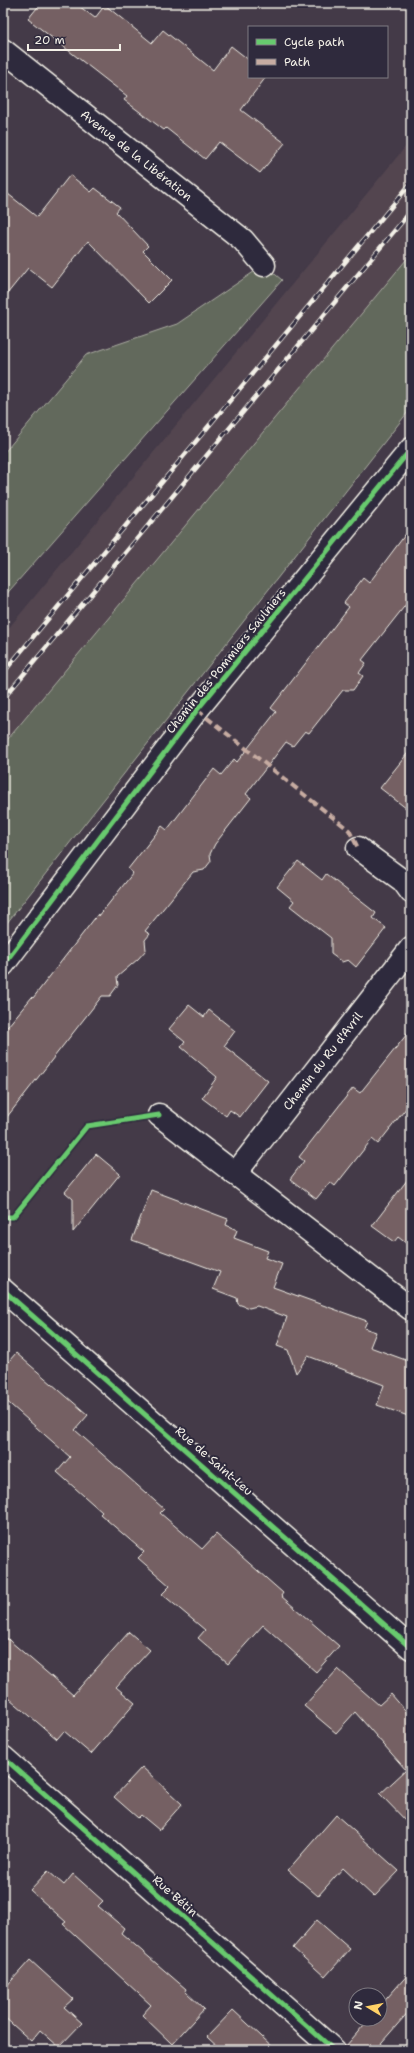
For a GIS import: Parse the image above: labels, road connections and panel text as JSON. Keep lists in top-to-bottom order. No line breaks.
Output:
{"streets":{"street":["Avenue de la Libération","Chemin des Pommiers Saulniers","Chemin du Ru d'Avril","Rue de Saint-Leu","Rue Bétin"]},"legend":["Cycle path","Path"],"scale_bar":"20 m","north":"left"}
